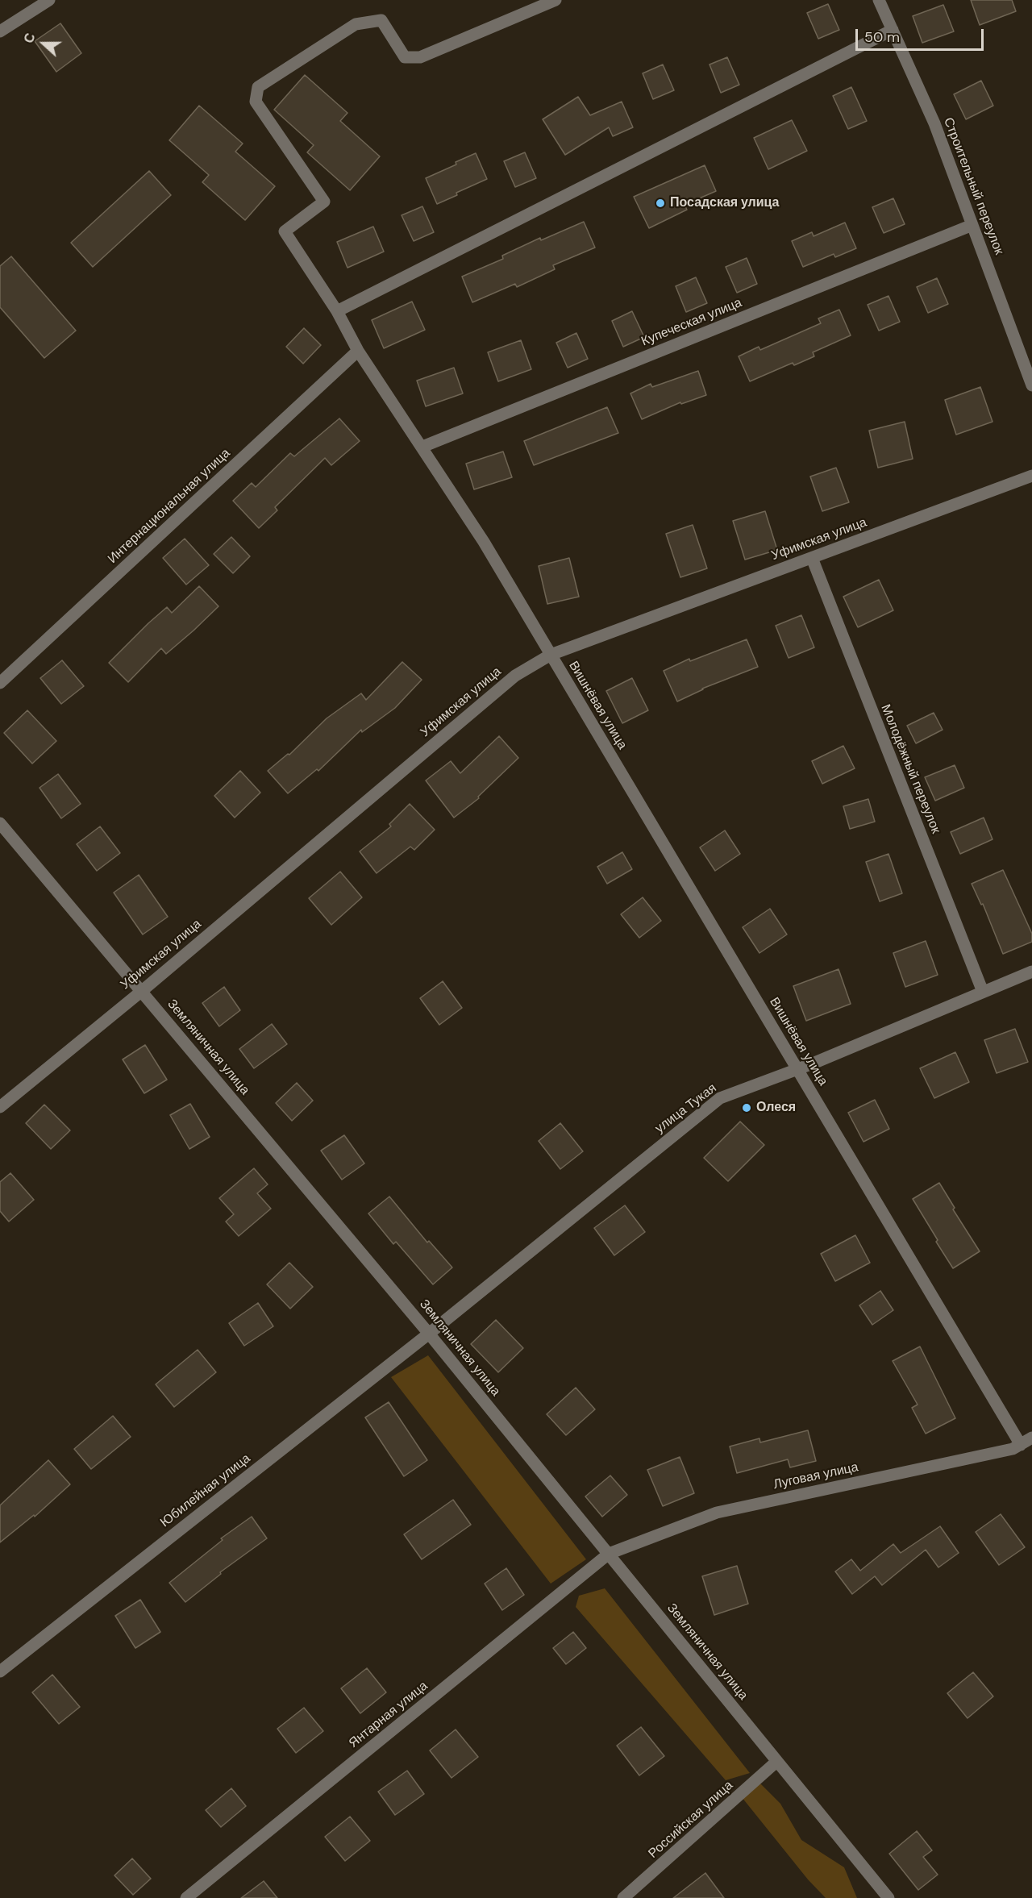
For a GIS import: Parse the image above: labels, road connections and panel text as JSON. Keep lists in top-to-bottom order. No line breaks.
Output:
{"streets":{"street":["Строительный переулок","Купеческая улица","Интернациональная улица","Уфимская улица","Вишнёвая улица","Молодёжный переулок","Земляничная улица","улица Тукая","Луговая улица","Юбилейная улица","Янтарная улица","Российская улица"]},"crossings":[["Строительный переулок","Купеческая улица"],["Купеческая улица","Вишнёвая улица"],["Интернациональная улица","Вишнёвая улица"],["Уфимская улица","Вишнёвая улица"],["Уфимская улица","Молодёжный переулок"],["Уфимская улица","Земляничная улица"],["Вишнёвая улица","улица Тукая"],["Вишнёвая улица","Луговая улица"],["Молодёжный переулок","улица Тукая"],["Земляничная улица","улица Тукая"],["Земляничная улица","Луговая улица"],["Земляничная улица","Юбилейная улица"],["Земляничная улица","Янтарная улица"],["Земляничная улица","Российская улица"],["улица Тукая","Юбилейная улица"],["Луговая улица","Янтарная улица"]],"places":["Посадская улица","Олеся"],"scale_bar":"50 m","north":"left"}
